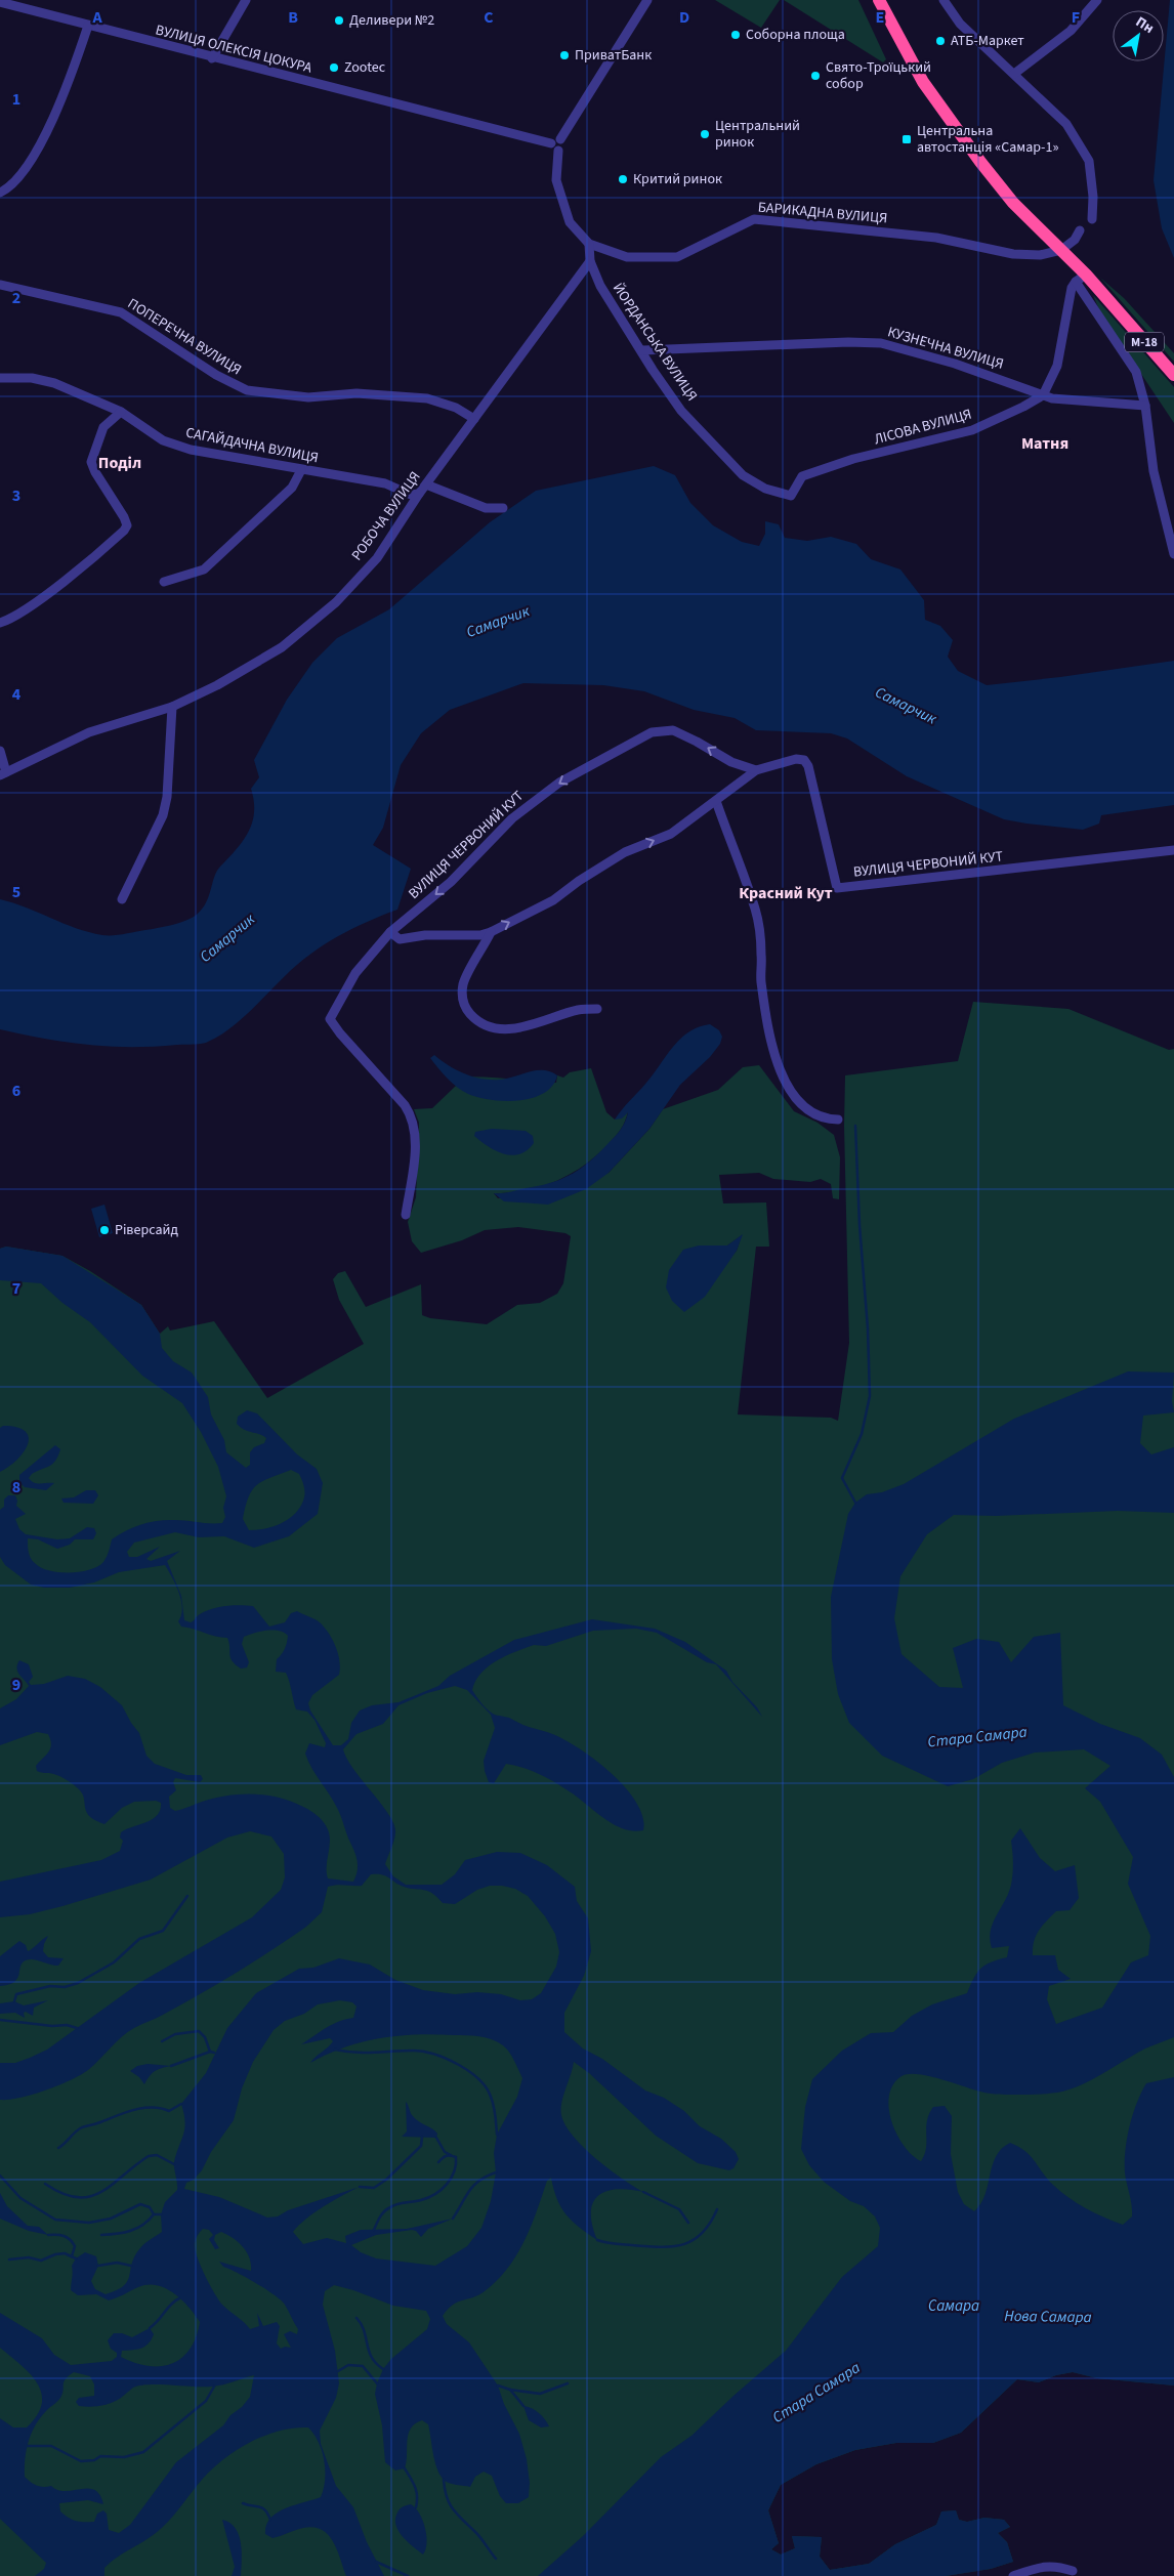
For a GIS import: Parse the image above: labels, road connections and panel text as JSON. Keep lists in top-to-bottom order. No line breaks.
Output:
{"streets":{"highway":["М-18"],"street":["ВУЛИЦЯ ОЛЕКСІЯ ЦОКУРА","БАРИКАДНА ВУЛИЦЯ","ПОПЕРЕЧНА ВУЛИЦЯ","ЙОРДАНСЬКА ВУЛИЦЯ","КУЗНЕЧНА ВУЛИЦЯ","ЛІСОВА ВУЛИЦЯ","САГАЙДАЧНА ВУЛИЦЯ","РОБОЧА ВУЛИЦЯ","ВУЛИЦЯ ЧЕРВОНИЙ КУТ"]},"crossings":[["БАРИКАДНА ВУЛИЦЯ","ЙОРДАНСЬКА ВУЛИЦЯ"],["БАРИКАДНА ВУЛИЦЯ","М-18"],["ПОПЕРЕЧНА ВУЛИЦЯ","РОБОЧА ВУЛИЦЯ"],["ЙОРДАНСЬКА ВУЛИЦЯ","КУЗНЕЧНА ВУЛИЦЯ"],["ЙОРДАНСЬКА ВУЛИЦЯ","ЛІСОВА ВУЛИЦЯ"],["ЙОРДАНСЬКА ВУЛИЦЯ","РОБОЧА ВУЛИЦЯ"],["КУЗНЕЧНА ВУЛИЦЯ","ЛІСОВА ВУЛИЦЯ"],["САГАЙДАЧНА ВУЛИЦЯ","РОБОЧА ВУЛИЦЯ"]],"districts":["Матня","Поділ","Красний Кут"],"water":["Самарчик","Стара Самара","Самара","Нова Самара"],"places":{"other":["Деливери №2","Соборна площа","АТБ-Маркет","ПриватБанк","Zootec","Свято-Троїцький собор","Центральний ринок","Критий ринок","Ріверсайд"],"transit":["Центральна автостанція «Самар-1»"]},"north":"top right","grid":{"columns":["A","B","C","D","E","F"],"rows":["1","2","3","4","5","6","7","8","9"]}}
